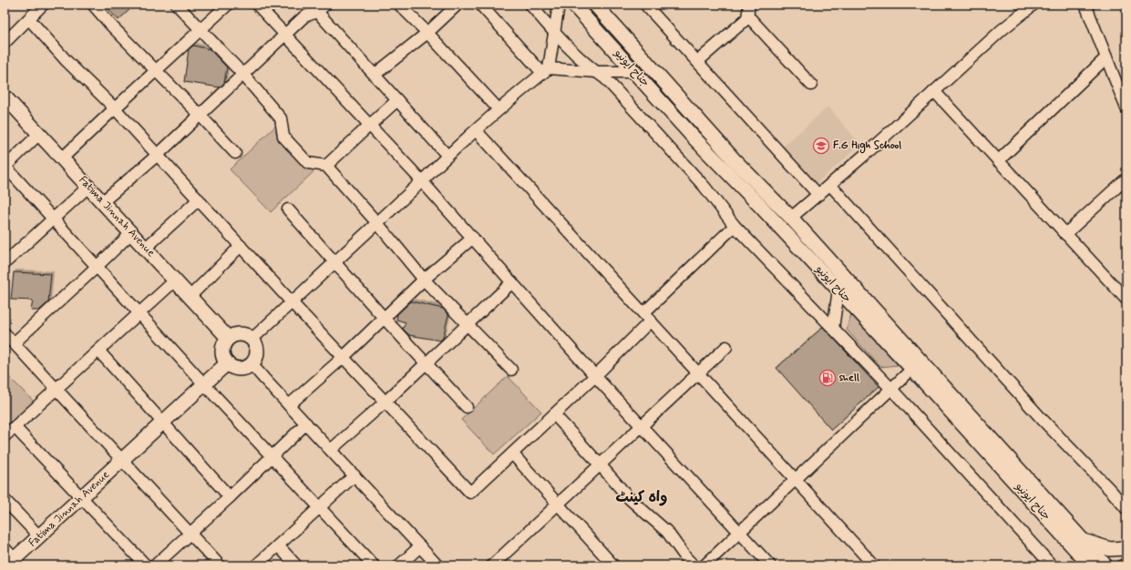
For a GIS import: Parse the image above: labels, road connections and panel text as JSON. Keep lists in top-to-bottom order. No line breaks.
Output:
{"streets":{"main road":["جناح ایونیو","Fatima Jinnah Avenue"]},"districts":["واہ کینٹ"],"places":{"school or university":["F.G High School"],"fuel station":["shell"]}}
